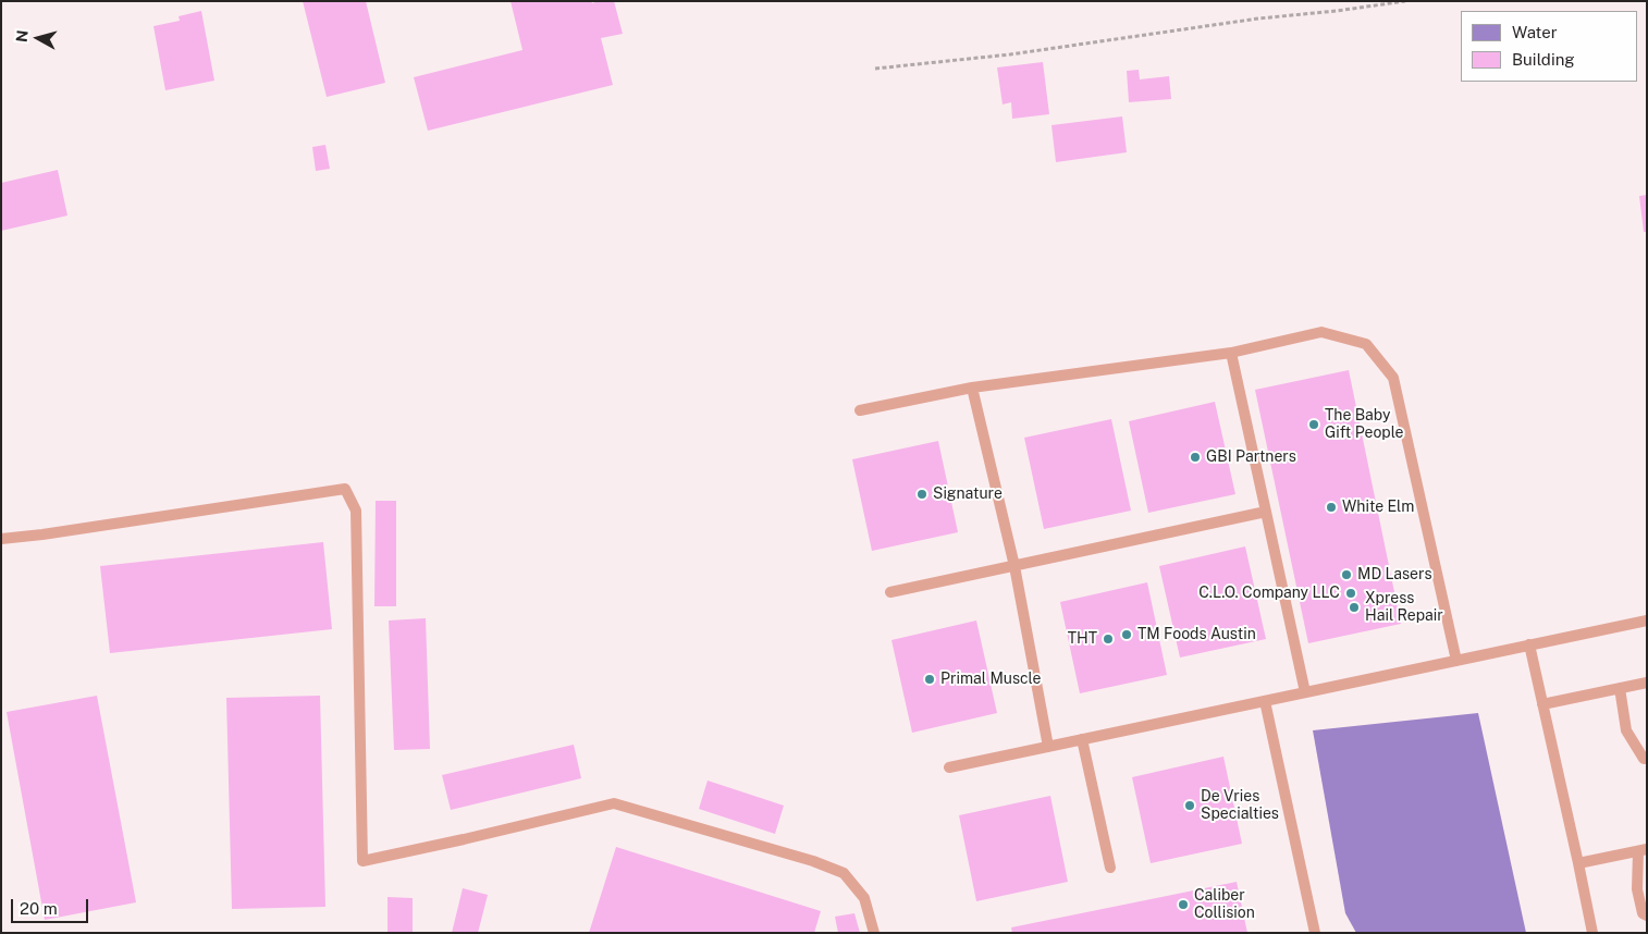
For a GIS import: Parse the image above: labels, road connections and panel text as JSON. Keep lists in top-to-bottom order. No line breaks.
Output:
{"places":["The Baby Gift People","GBI Partners","Signature","White Elm","MD Lasers","C.L.O. Company LLC","Xpress Hail Repair","TM Foods Austin","THT","Primal Muscle","De Vries Specialties","Caliber Collision"],"legend":["Water","Building"],"scale_bar":"20 m","north":"left"}
